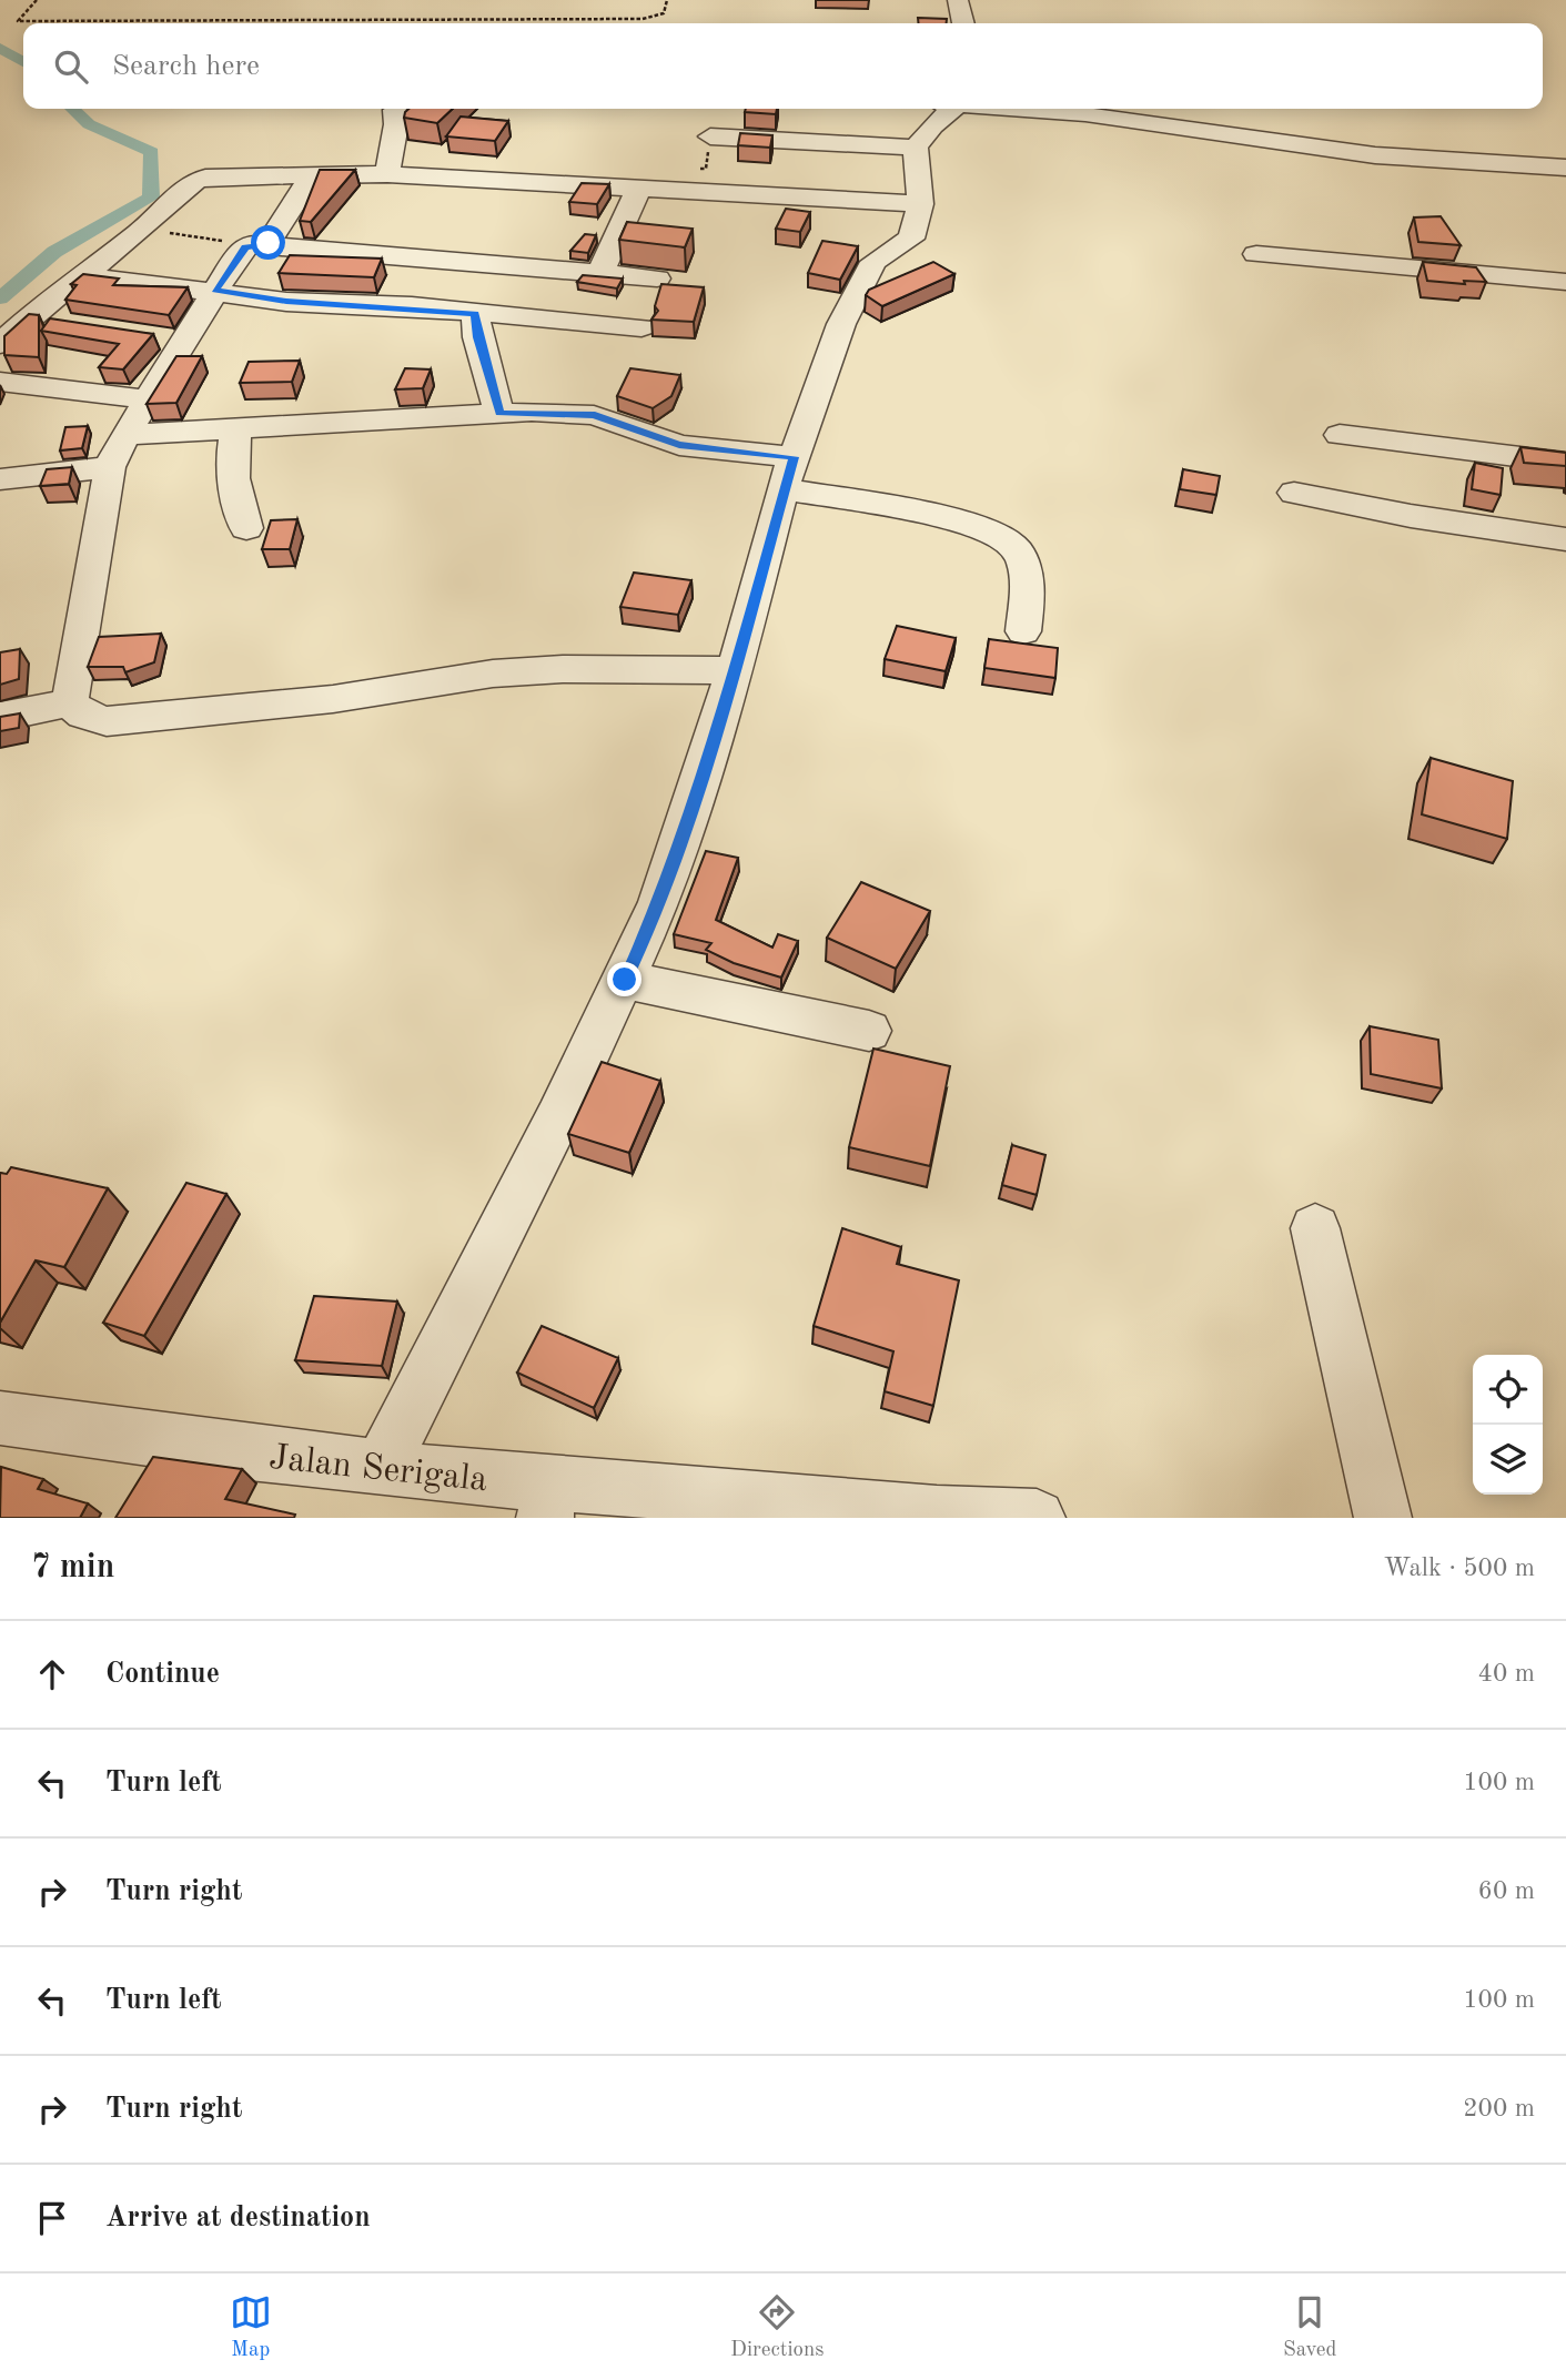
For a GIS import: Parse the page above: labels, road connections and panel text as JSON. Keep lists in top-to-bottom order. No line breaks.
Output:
{"streets":{"street":["Jalan Serigala"]},"page":{"search":"Search here","heading":["7 min","Walk · 500 m"],"list":[["Continue","40 m"],["Turn left","100 m"],["Turn right","60 m"],["Turn left","100 m"],["Turn right","200 m"],"Arrive at destination"],"nav":["Map","Directions","Saved"]}}
